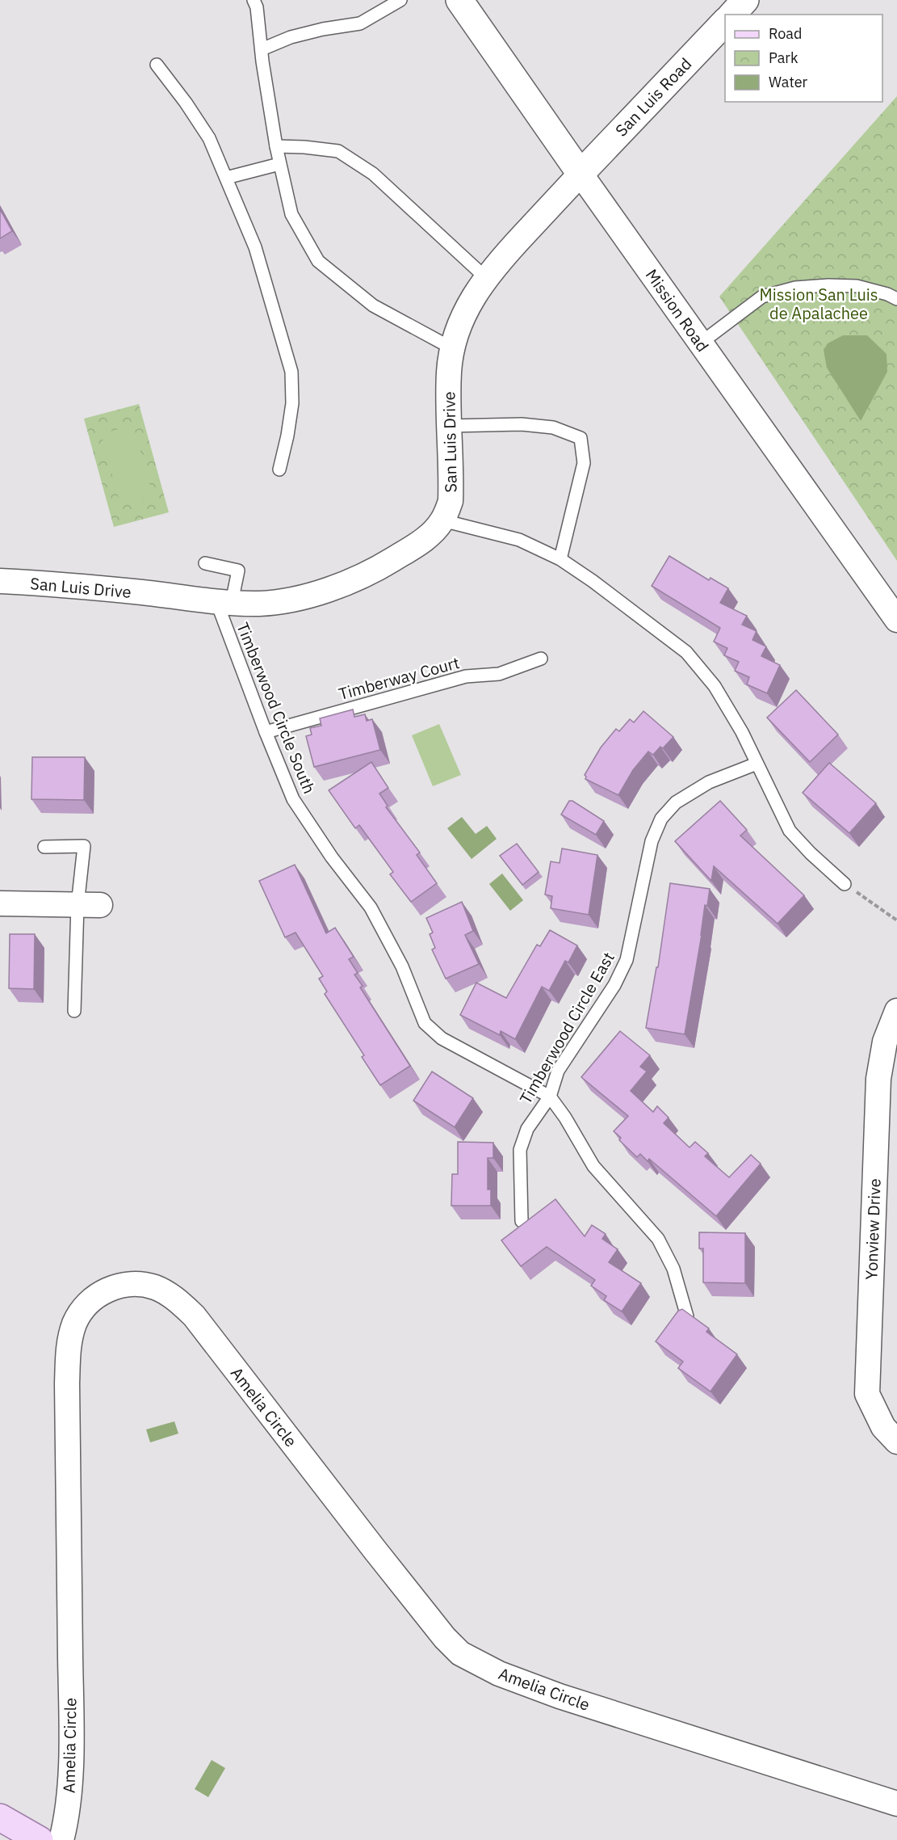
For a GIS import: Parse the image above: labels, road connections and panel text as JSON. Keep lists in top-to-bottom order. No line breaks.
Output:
{"streets":{"street":["San Luis Road","Mission Road","San Luis Drive","Yonview Drive","Amelia Circle"],"lane":["Timberway Court","Timberwood Circle South","Timberwood Circle East"]},"crossings":[["San Luis Road","Mission Road"],["San Luis Road","San Luis Drive"],["Mission Road","San Luis Drive"],["San Luis Drive","Timberwood Circle South"],["Timberway Court","Timberwood Circle South"],["Timberwood Circle South","Timberwood Circle East"]],"parks":["Mission San Luis de Apalachee"],"legend":["Road","Park","Water"]}
